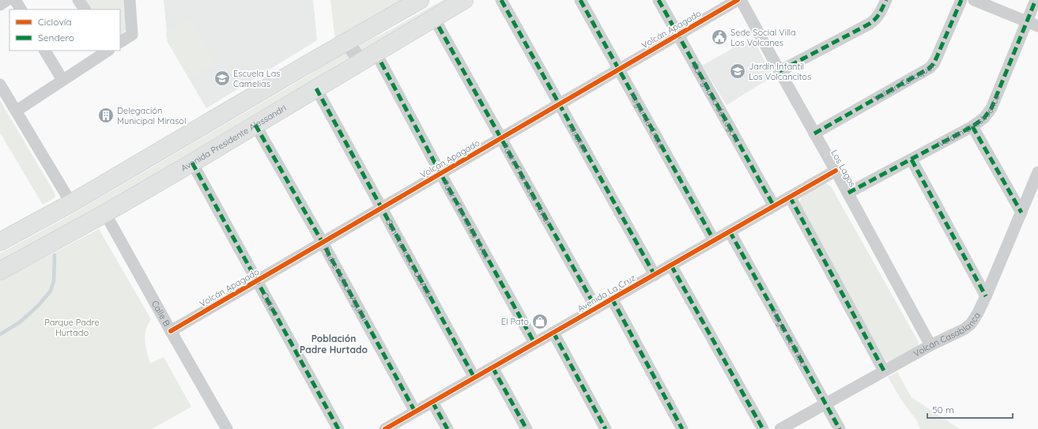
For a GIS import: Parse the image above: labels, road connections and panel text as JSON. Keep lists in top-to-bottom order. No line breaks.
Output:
{"streets":{"main road":["Avenida Presidente Alessandri"],"street":["Volcán Apagado","Volcán Callaquén","San Ignacio de Loyola","Volcán Choshuenco","Hogar de Cristo","Jesuitas","Los Lagos","Padre Francisco Javier","Padre Fernando Vives","San Francisco de Asís","Padre Nelson Aguilar","Avenida La Cruz","Calle 1","Calle B","Volcán Casablanca"]},"crossings":[["Volcán Apagado","San Ignacio de Loyola"],["Volcán Apagado","Hogar de Cristo"],["Volcán Apagado","Jesuitas"],["Volcán Apagado","Padre Francisco Javier"],["Volcán Apagado","Padre Fernando Vives"],["Volcán Apagado","San Francisco de Asís"],["Volcán Apagado","Padre Nelson Aguilar"],["Volcán Apagado","Calle 1"],["Volcán Apagado","Calle B"],["Volcán Callaquén","Los Lagos"],["San Ignacio de Loyola","Avenida La Cruz"],["Volcán Choshuenco","Los Lagos"],["Hogar de Cristo","Avenida La Cruz"],["Hogar de Cristo","Volcán Casablanca"],["Jesuitas","Avenida La Cruz"],["Avenida Presidente Alessandri","San Francisco de Asís"],["Avenida Presidente Alessandri","Padre Nelson Aguilar"],["Avenida Presidente Alessandri","Calle 1"],["Avenida Presidente Alessandri","Calle B"],["Los Lagos","Avenida La Cruz"],["Los Lagos","Volcán Casablanca"],["Padre Francisco Javier","Avenida La Cruz"],["Padre Fernando Vives","Avenida La Cruz"],["San Francisco de Asís","Avenida La Cruz"],["Padre Nelson Aguilar","Avenida La Cruz"]],"districts":["Población Padre Hurtado"],"parks":["Parque Padre Hurtado"],"places":{"public building":["Sede Social Villa Los Volcanes"],"school or university":["Jardín Infantil Los Volcancitos","Escuela Las Camelias"],"building":["Delegación Municipal Mirasol"],"shop":["El Pato"]},"legend":["Ciclovía","Sendero"],"scale_bar":"50 m"}
